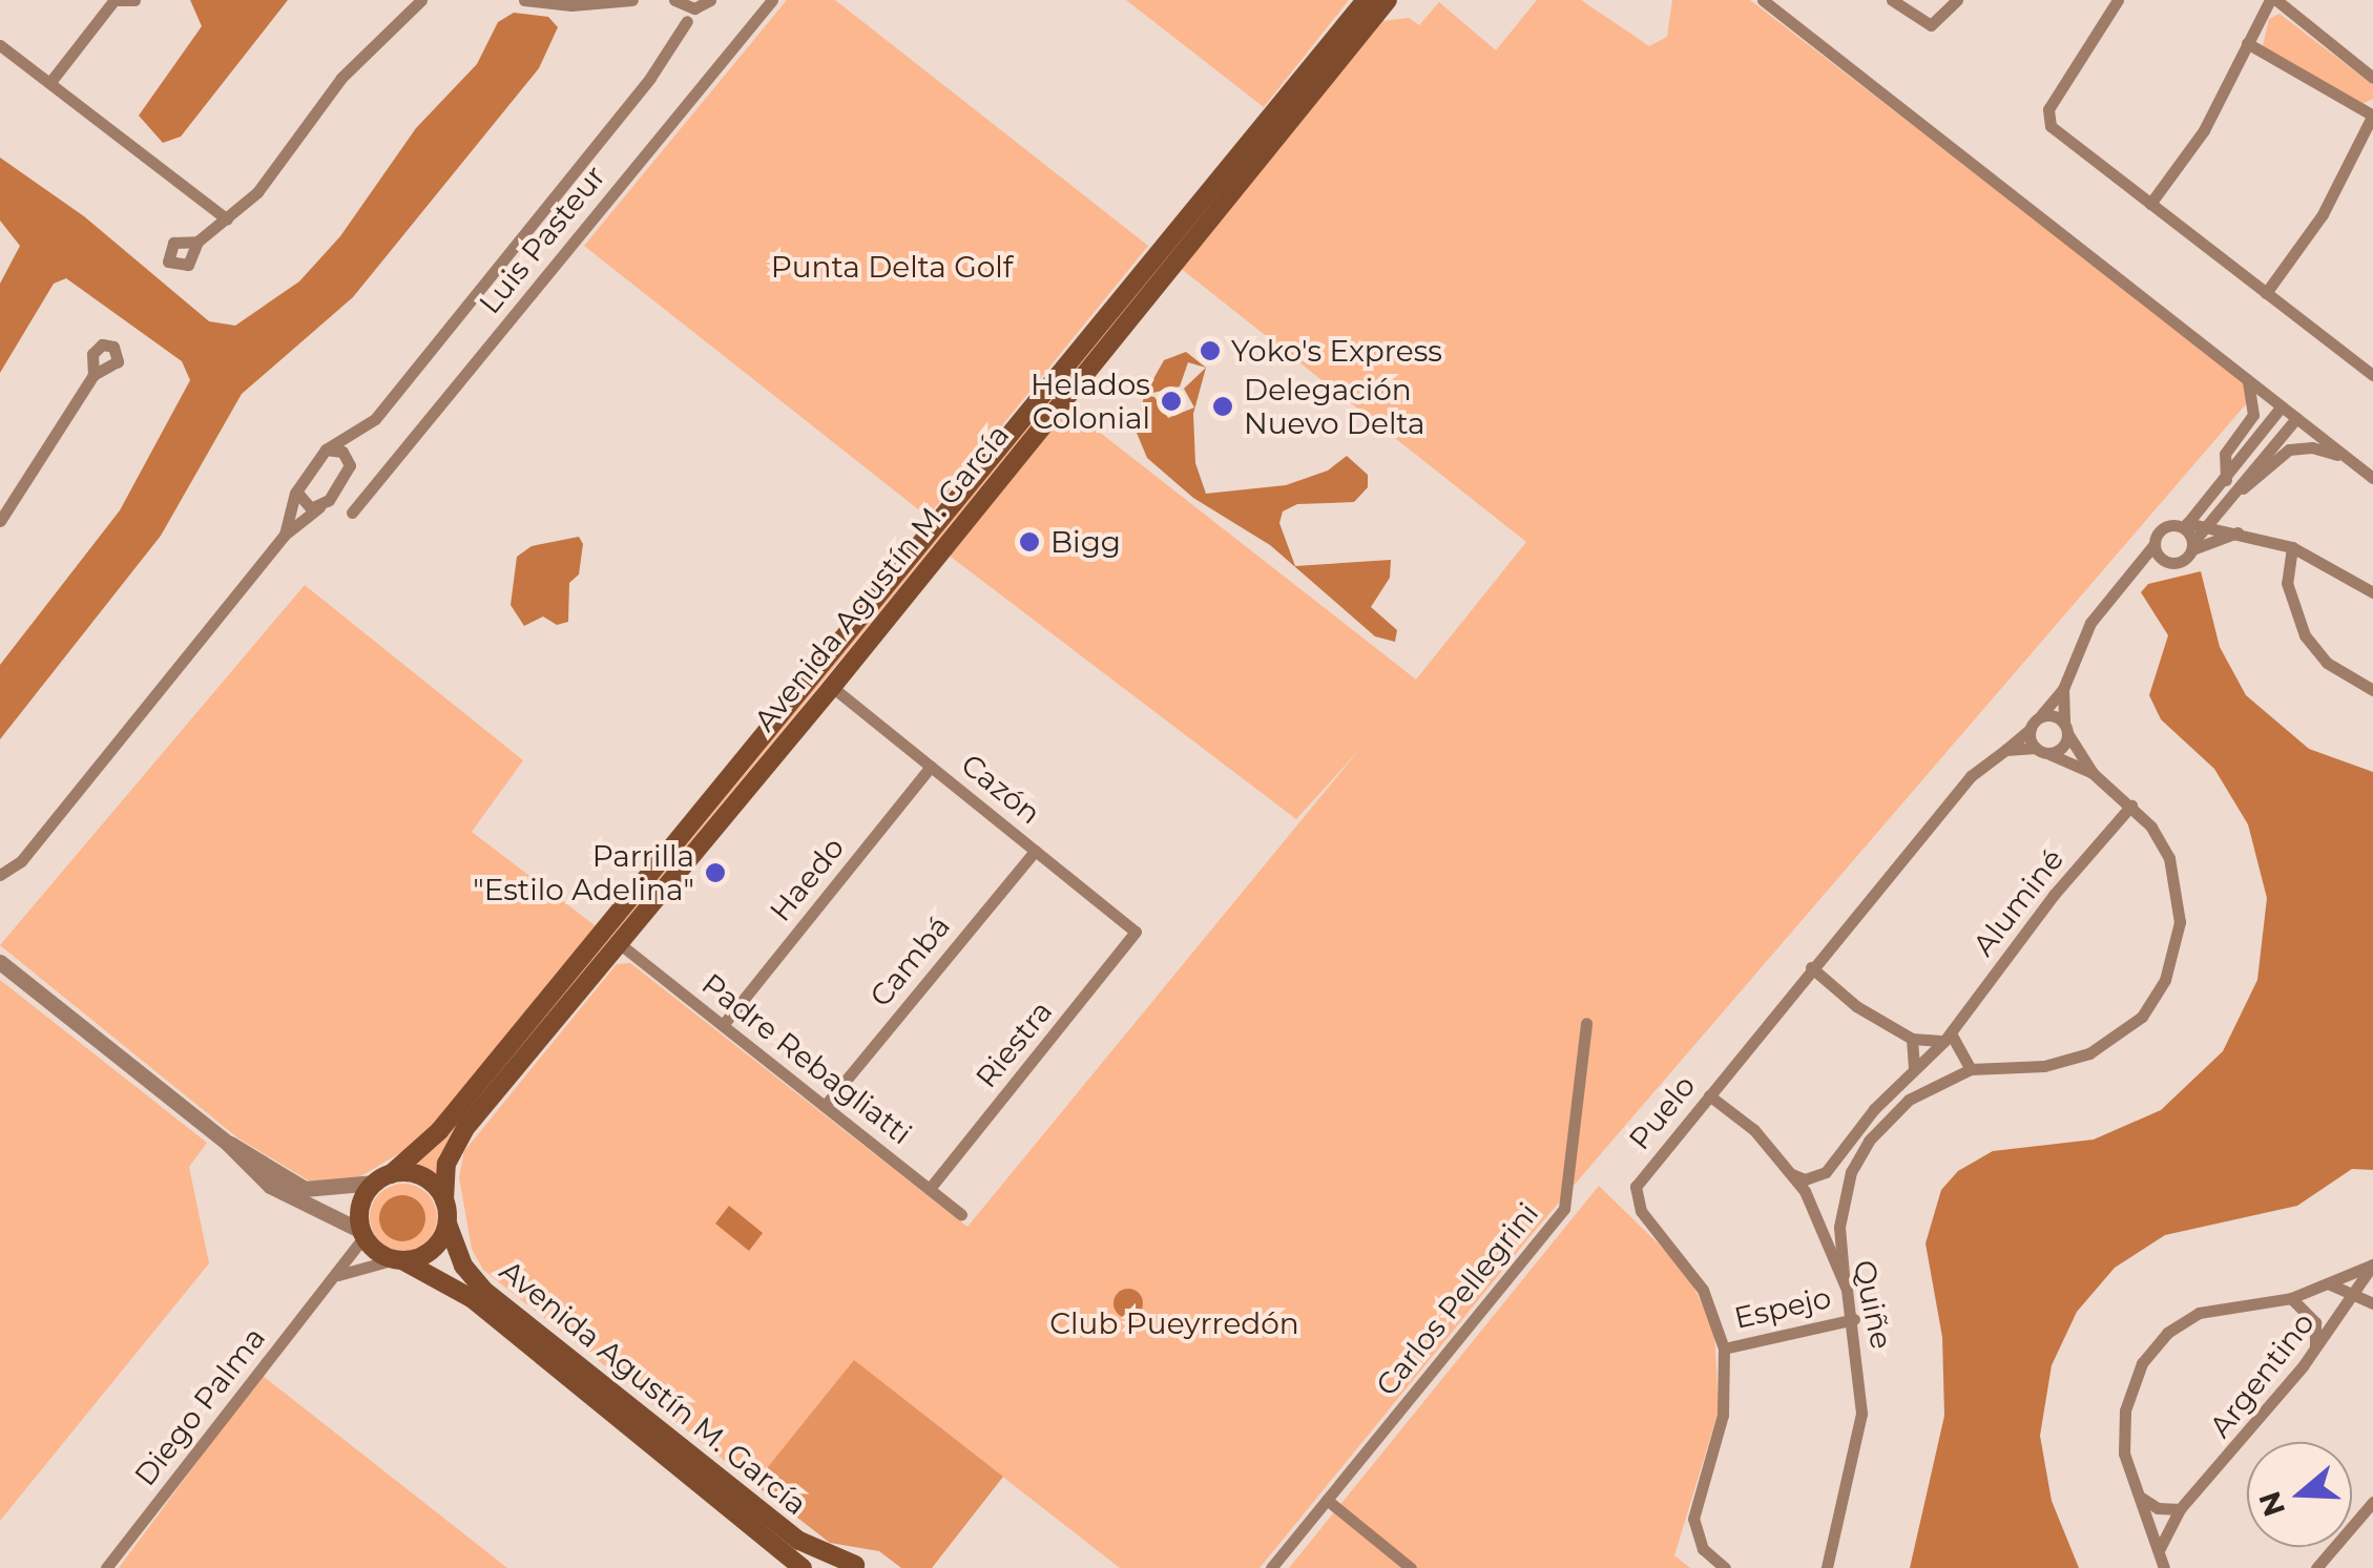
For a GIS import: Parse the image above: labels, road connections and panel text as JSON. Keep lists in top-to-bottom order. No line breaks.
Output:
{"streets":{"main road":["Avenida Agustín M. García"],"street":["Luis Pasteur","Cazón","Haedo","Aluminé","Cambá","Riestra","Padre Rebagliatti","Puelo","Carlos Pellegrini","Quiñe","Espejo","Argentino","Diego Palma"]},"crossings":[["Avenida Agustín M. García","Cazón"],["Avenida Agustín M. García","Padre Rebagliatti"],["Avenida Agustín M. García","Diego Palma"],["Cazón","Haedo"],["Cazón","Cambá"],["Cazón","Riestra"],["Haedo","Padre Rebagliatti"],["Cambá","Padre Rebagliatti"],["Riestra","Padre Rebagliatti"],["Puelo","Quiñe"],["Puelo","Espejo"],["Quiñe","Espejo"]],"parks":["Punta Delta Golf","Club Pueyrredón"],"places":["Yoko's Express","Helados Colonial","Delegación Nuevo Delta","Bigg","Parrilla \"Estilo Adelina\""],"north":"left"}
